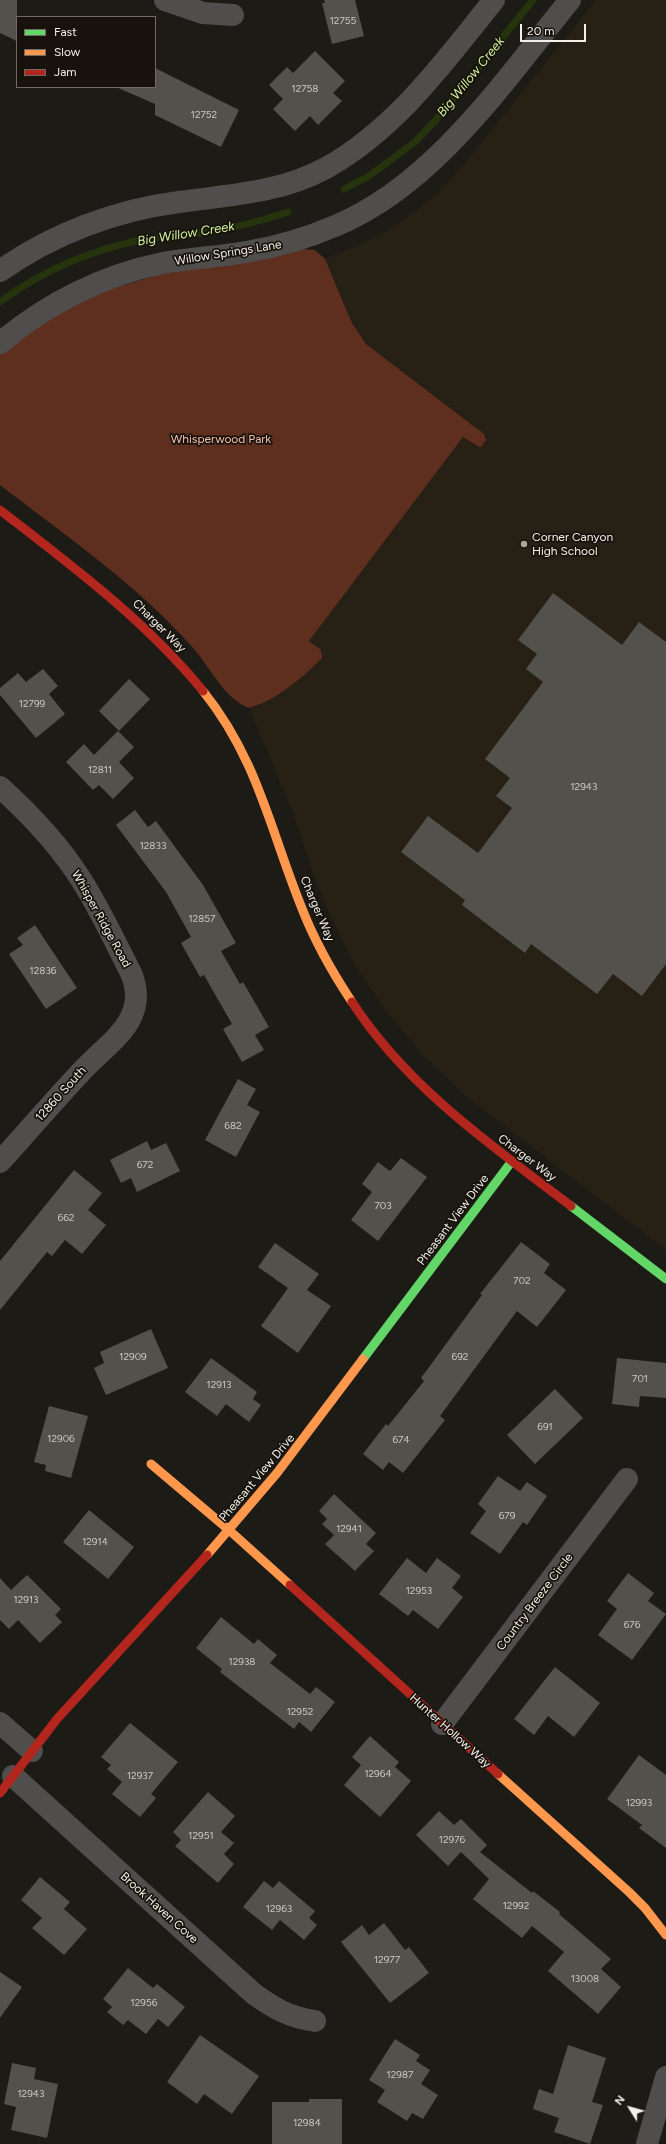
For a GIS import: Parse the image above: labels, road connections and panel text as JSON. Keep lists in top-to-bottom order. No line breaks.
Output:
{"streets":{"street":["Willow Springs Lane","Charger Way","Whisper Ridge Road","12860 South","Pheasant View Drive","Country Breeze Circle","Hunter Hollow Way","Brook Haven Cove"]},"crossings":[["Charger Way","Pheasant View Drive"],["Whisper Ridge Road","12860 South"],["Pheasant View Drive","Hunter Hollow Way"],["Pheasant View Drive","Brook Haven Cove"],["Country Breeze Circle","Hunter Hollow Way"]],"water":["Big Willow Creek"],"parks":["Whisperwood Park"],"places":["Corner Canyon High School"],"house_numbers":["12755","12758","12752","12799","12811","12943","12833","12857","12836","682","672","703","662","702","12909","692","701","12913","691","12906","674","679","12941","12914","12953","12913","676","12938","12952","12964","12937","12993","12951","12976","12992","12963","12977","13008","12956","12987","12943","12984"],"legend":["Fast","Slow","Jam"],"scale_bar":"20 m","north":"top left"}
